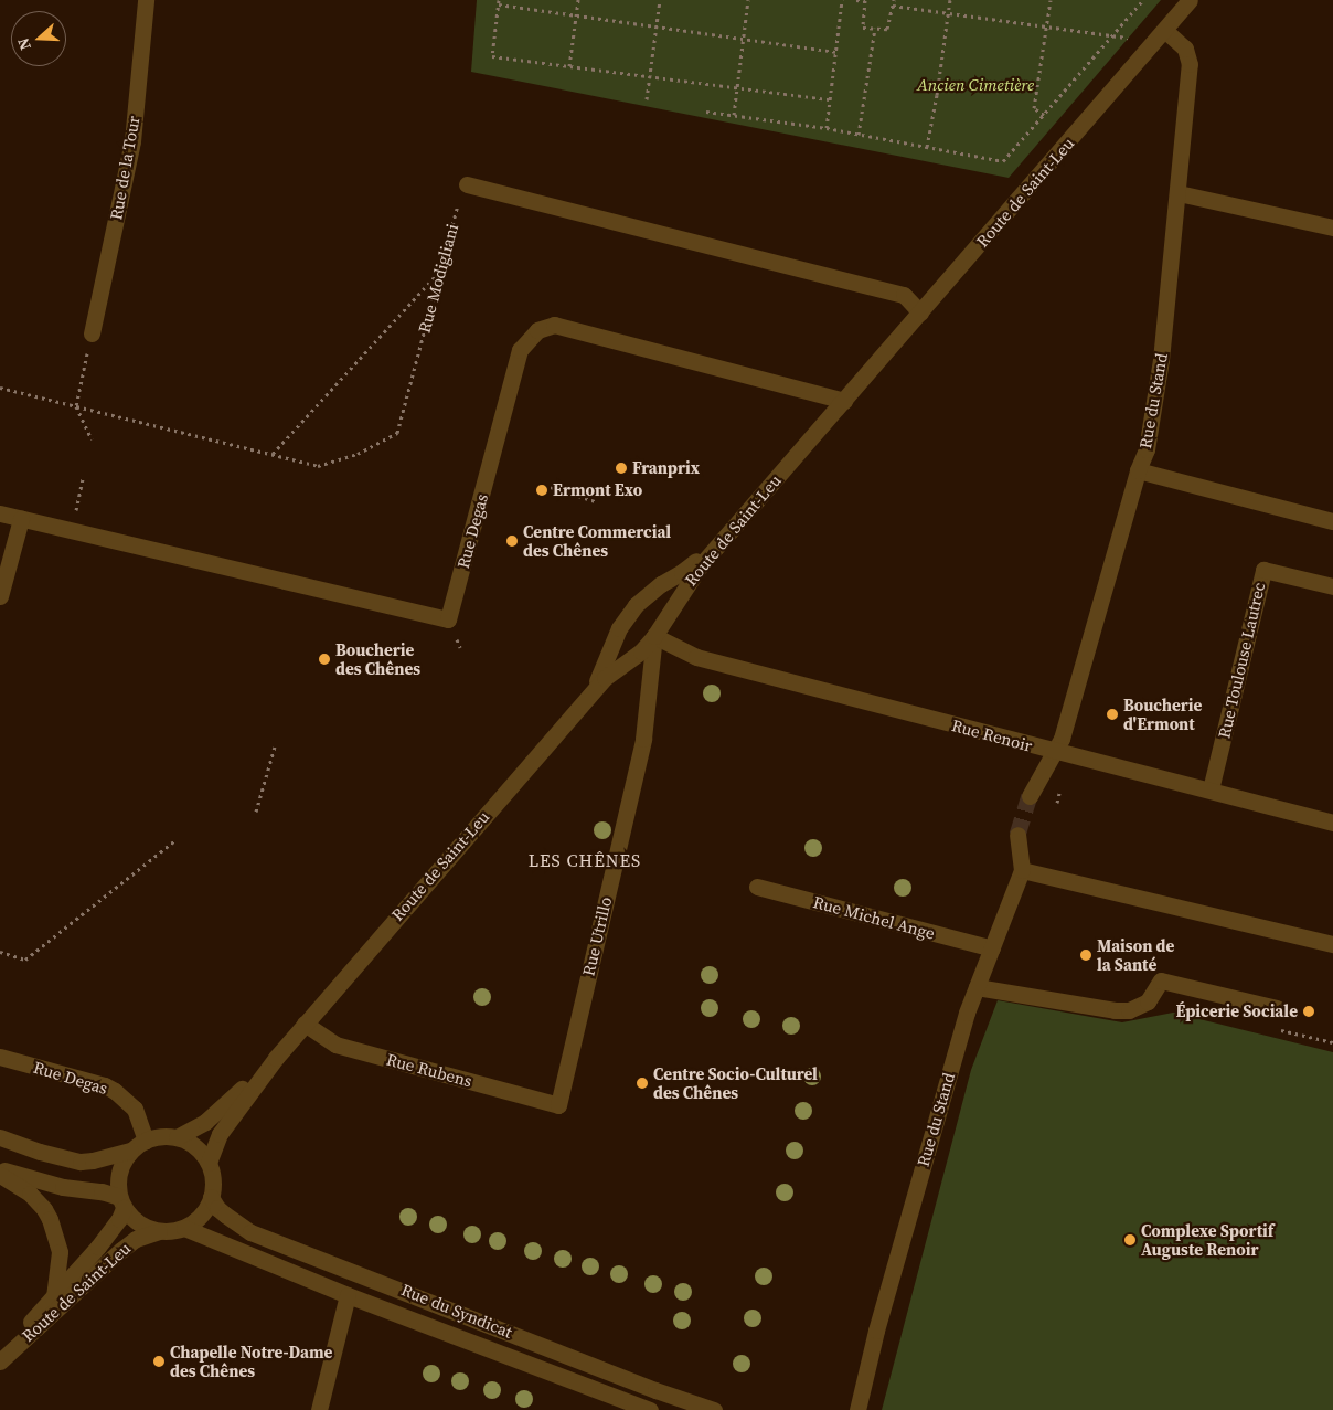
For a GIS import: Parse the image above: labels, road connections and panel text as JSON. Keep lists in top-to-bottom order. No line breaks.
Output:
{"streets":{"street":["Rue de la Tour","Route de Saint-Leu","Rue du Stand","Rue Degas","Rue Toulouse Lautrec","Rue Renoir","Rue Michel Ange","Rue Utrillo","Rue Rubens","Rue du Syndicat"],"path":["Rue Modigliani"]},"crossings":[["Route de Saint-Leu","Rue du Stand"],["Route de Saint-Leu","Rue Degas"],["Route de Saint-Leu","Rue Renoir"],["Route de Saint-Leu","Rue Utrillo"],["Route de Saint-Leu","Rue Rubens"],["Route de Saint-Leu","Rue du Syndicat"],["Rue du Stand","Rue Renoir"],["Rue du Stand","Rue Michel Ange"],["Rue Degas","Rue du Syndicat"],["Rue Toulouse Lautrec","Rue Renoir"],["Rue Renoir","Rue Utrillo"],["Rue Utrillo","Rue Rubens"]],"districts":["LES CHÊNES"],"parks":["Ancien Cimetière"],"places":["Franprix","Ermont Exo","Centre Commercial des Chênes","Boucherie des Chênes","Boucherie d'Ermont","Maison de la Santé","Épicerie Sociale","Centre Socio-Culturel des Chênes","Complexe Sportif Auguste Renoir","Chapelle Notre-Dame des Chênes"],"north":"left"}
